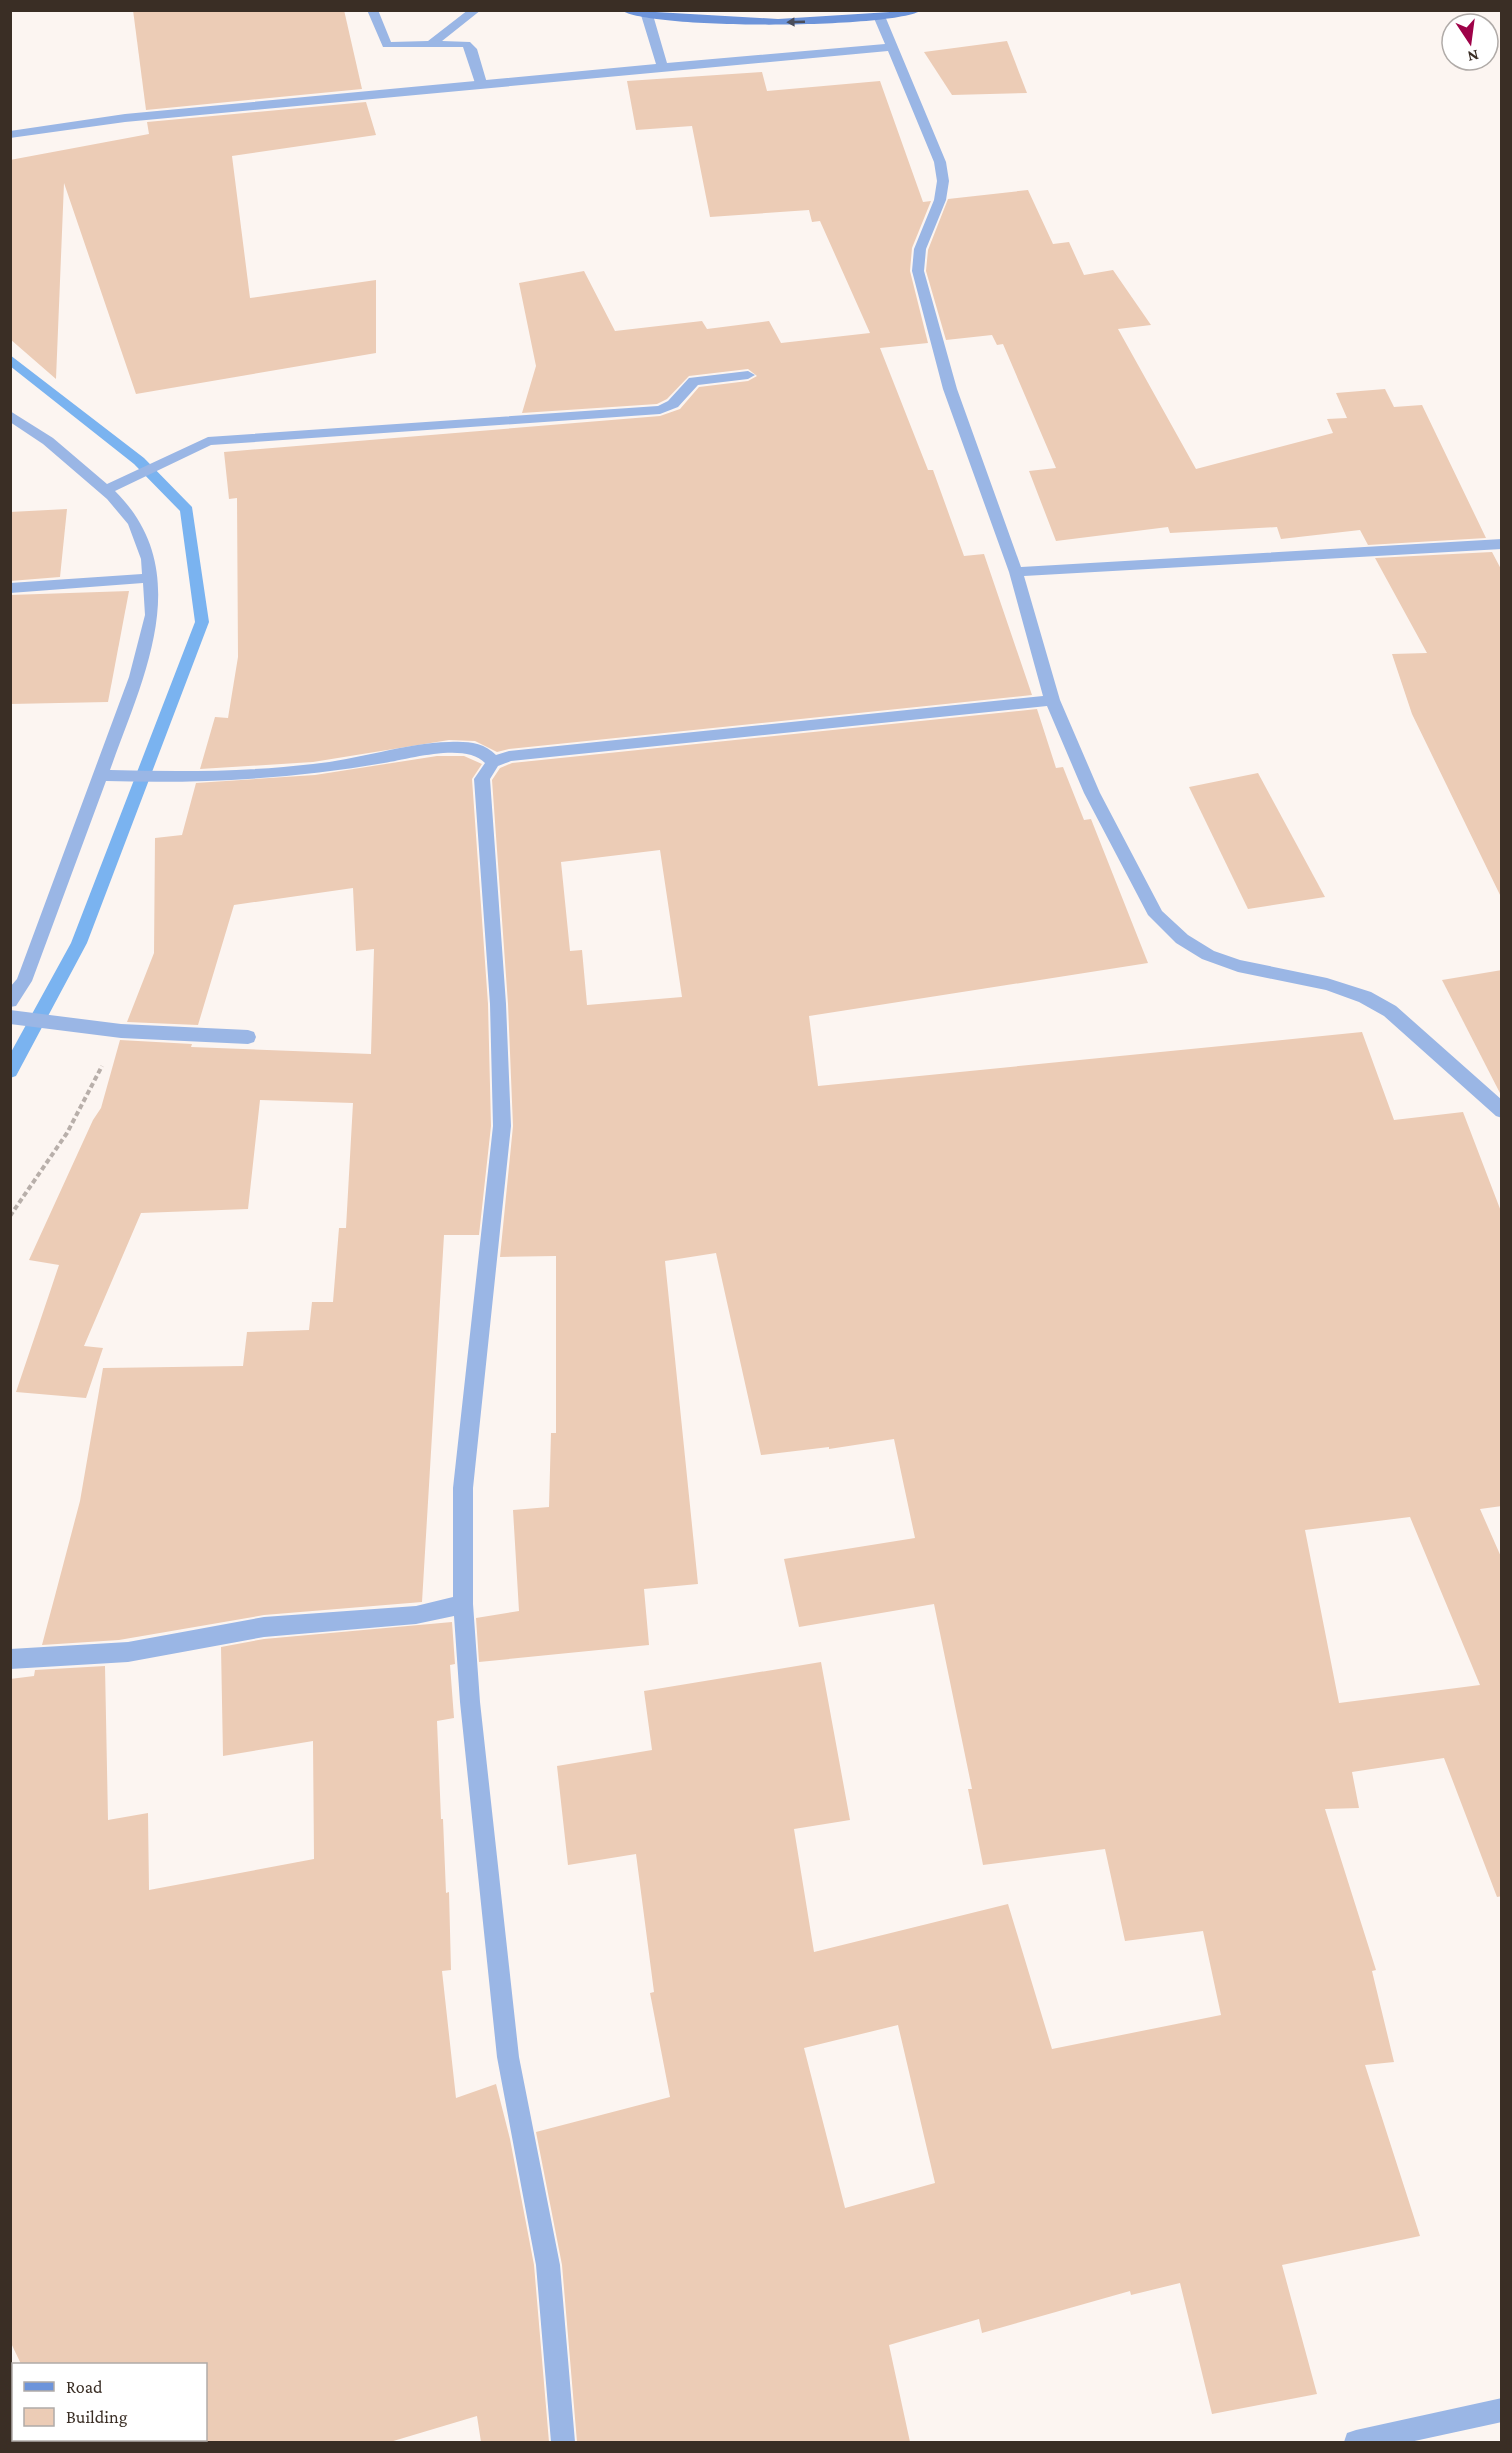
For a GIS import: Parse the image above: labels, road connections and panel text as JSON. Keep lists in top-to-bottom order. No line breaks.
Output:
{"legend":["Road","Building"],"north":"bottom"}
